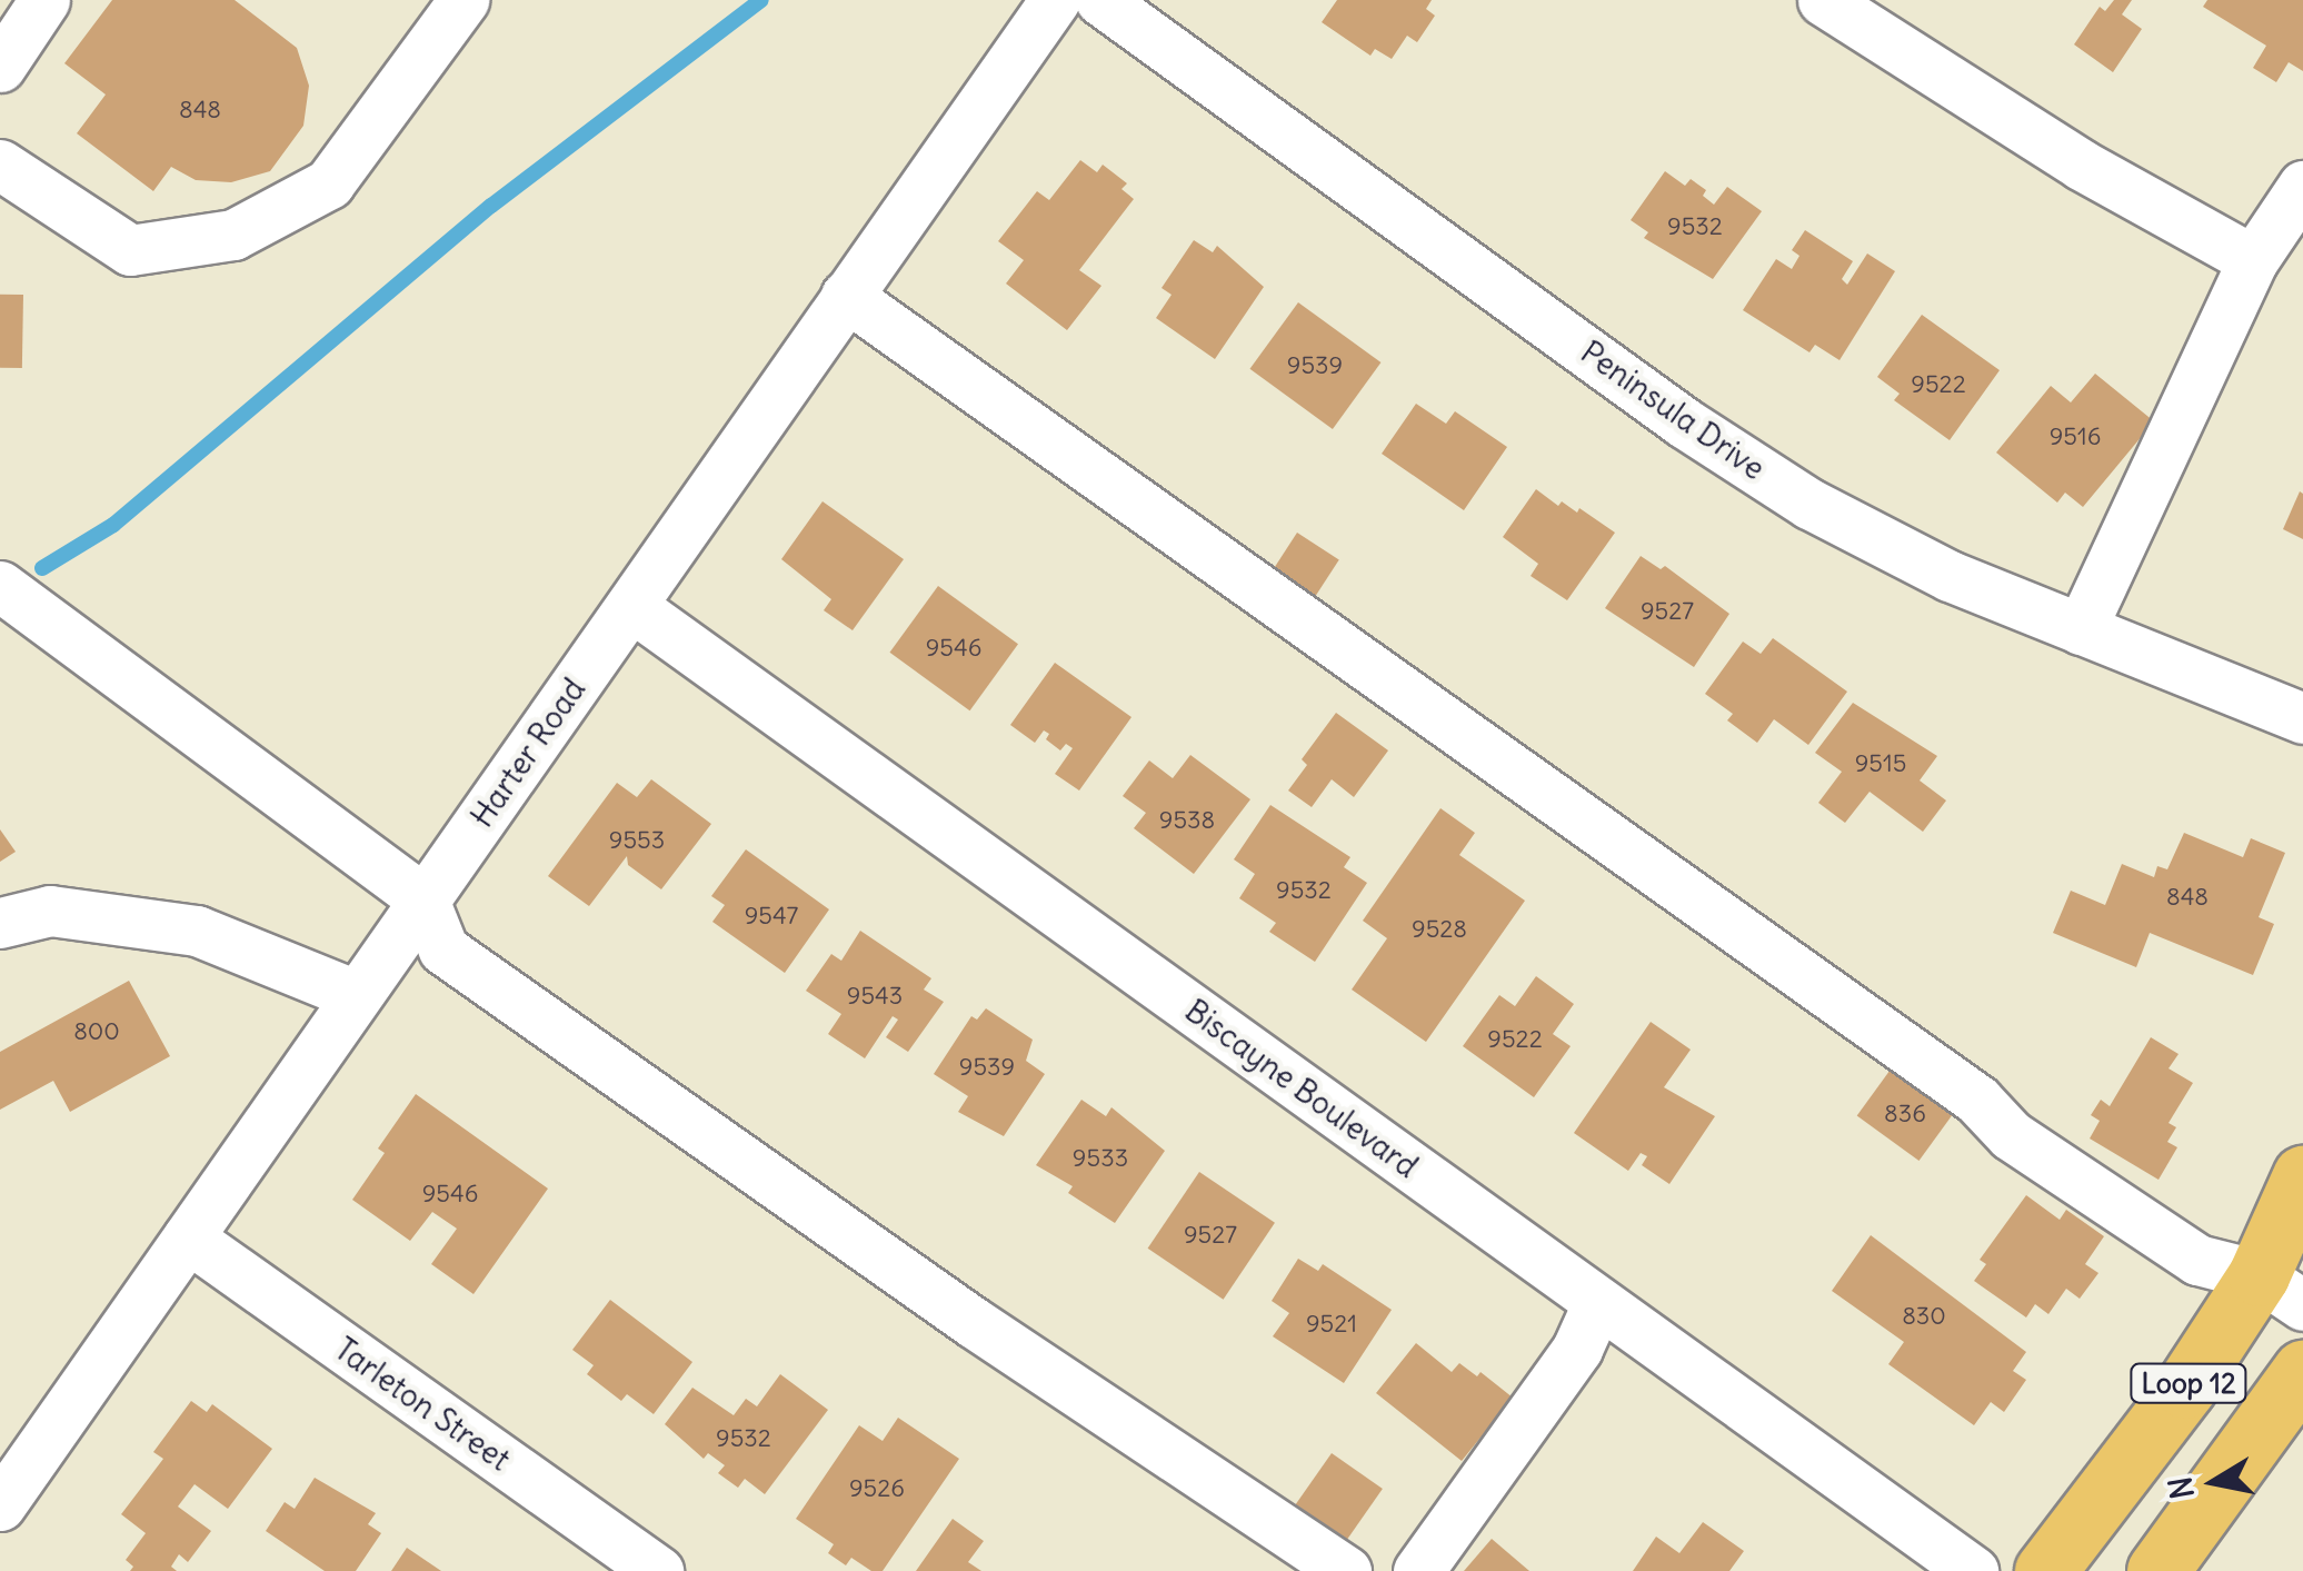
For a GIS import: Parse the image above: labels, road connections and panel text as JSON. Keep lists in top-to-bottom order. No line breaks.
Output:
{"streets":{"main road":["Loop 12"],"street":["Peninsula Drive","Harter Road","Biscayne Boulevard","Tarleton Street"]},"crossings":[["Harter Road","Biscayne Boulevard"],["Harter Road","Tarleton Street"]],"house_numbers":["848","9532","9539","9522","9516","9527","9546","9515","9538","9553","9532","848","9547","9528","9543","800","9522","9539","836","9533","9546","9527","830","9521","9532","9526"],"north":"left"}
